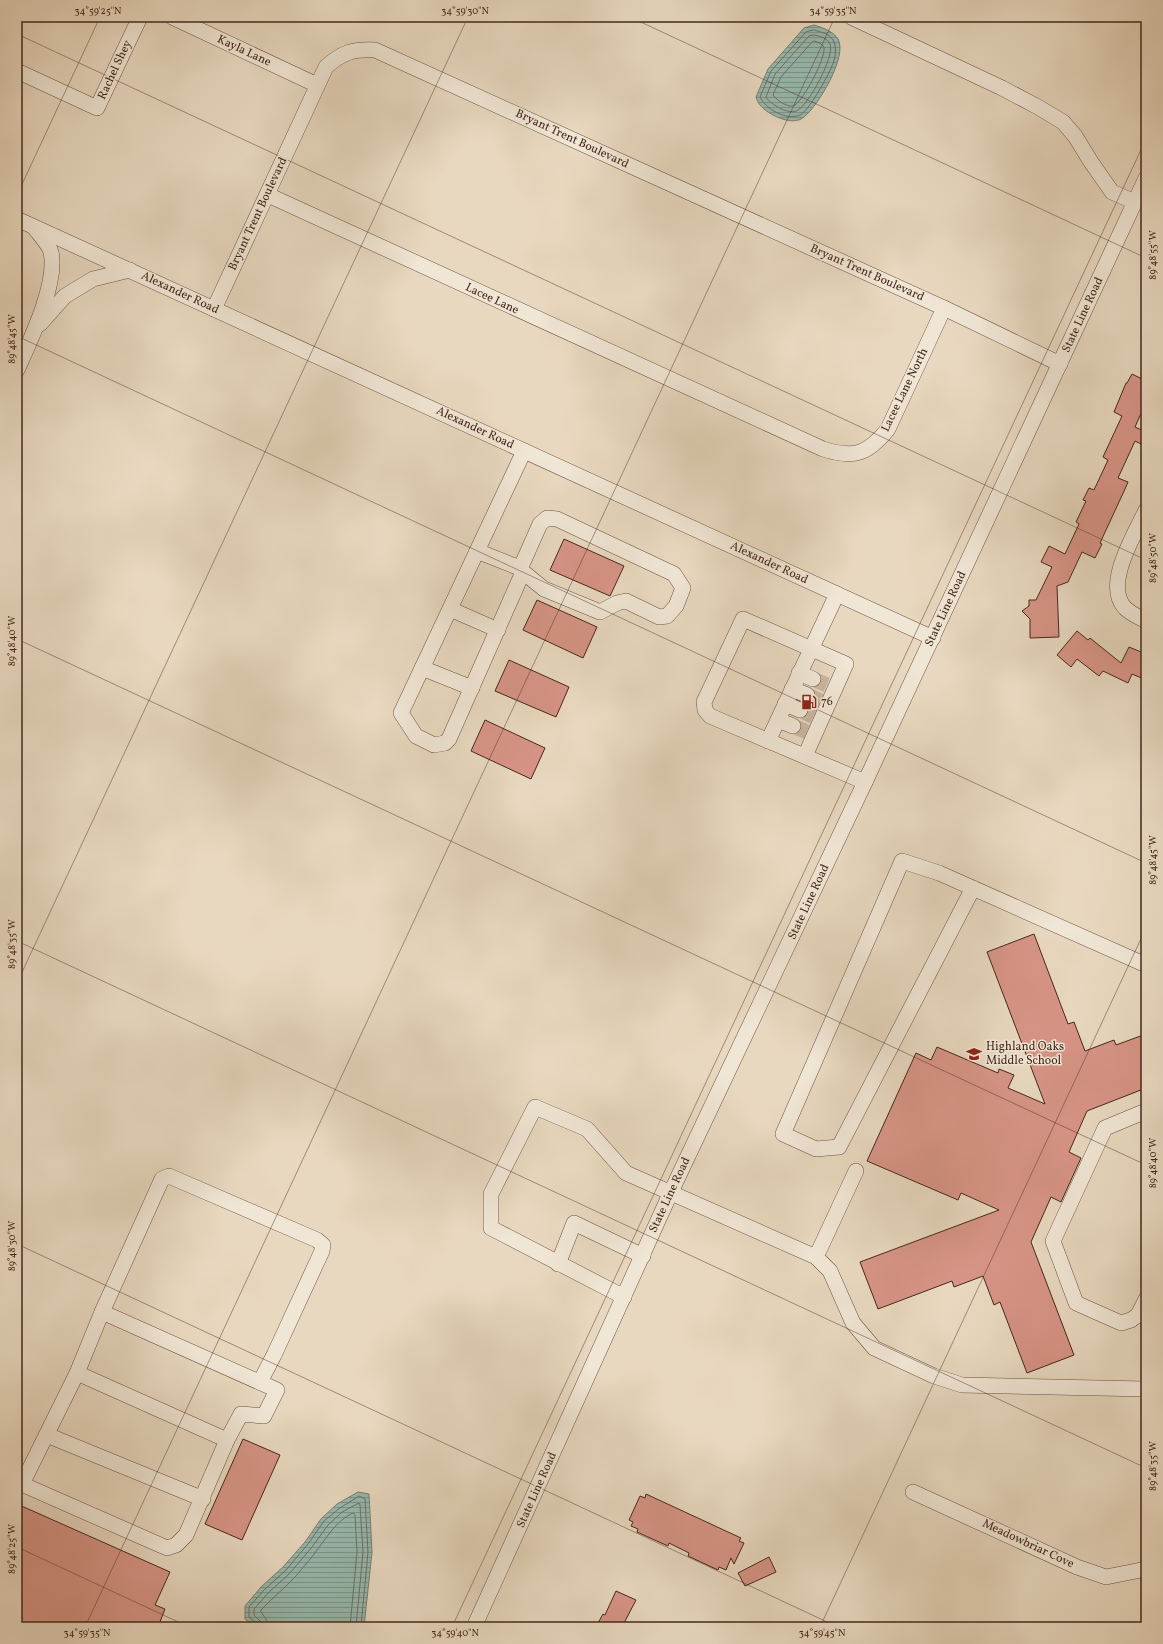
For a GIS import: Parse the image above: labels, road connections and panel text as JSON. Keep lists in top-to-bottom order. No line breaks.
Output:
{"streets":{"street":["Kayla Lane","Rachel Shey","Bryant Trent Boulevard","Alexander Road","Lacee Lane","State Line Road","Lacee Lane North","Meadowbriar Cove"]},"crossings":[["Kayla Lane","Bryant Trent Boulevard"],["Bryant Trent Boulevard","Alexander Road"],["Bryant Trent Boulevard","Lacee Lane"],["Bryant Trent Boulevard","State Line Road"],["Bryant Trent Boulevard","Lacee Lane North"],["Alexander Road","State Line Road"],["Lacee Lane","Lacee Lane North"]],"places":{"fuel station":["76"],"school or university":["Highland Oaks Middle School"]},"coordinates":["34°59'25\"N","34°59'30\"N","34°59'35\"N","89°48'55\"W","89°48'45\"W","89°48'50\"W","89°48'40\"W","89°48'35\"W","89°48'30\"W","89°48'25\"W","34°59'40\"N","34°59'45\"N"]}
